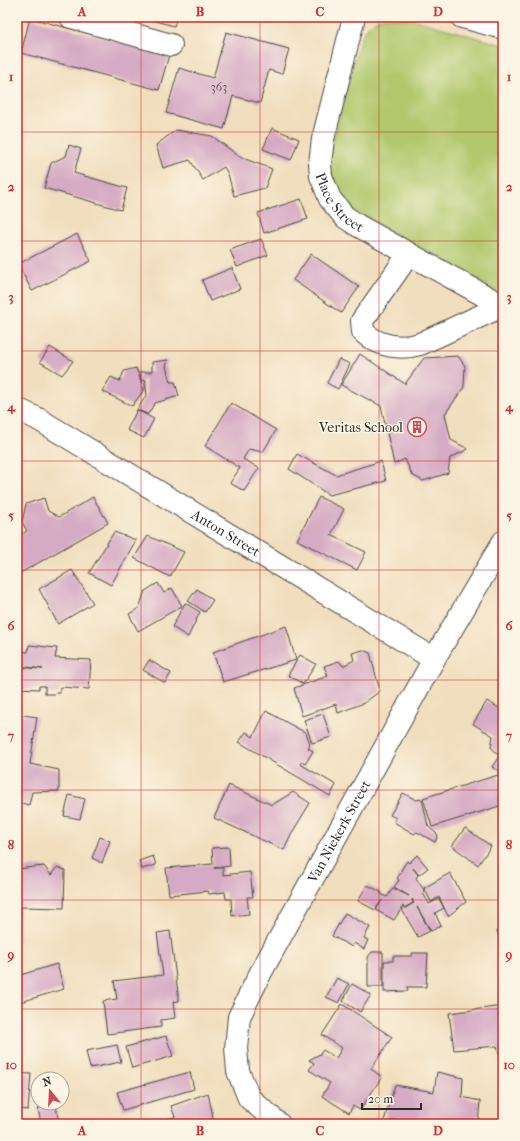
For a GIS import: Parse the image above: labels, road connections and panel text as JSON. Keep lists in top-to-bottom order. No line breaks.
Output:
{"streets":{"street":["Place Street","Anton Street","Van Niekerk Street"]},"crossings":[["Anton Street","Van Niekerk Street"]],"places":{"building":["Veritas School"]},"house_numbers":["363"],"scale_bar":"20 m","north":"top","grid":{"columns":["A","B","C","D"],"rows":["1","2","3","4","5","6","7","8","9","10"]}}
